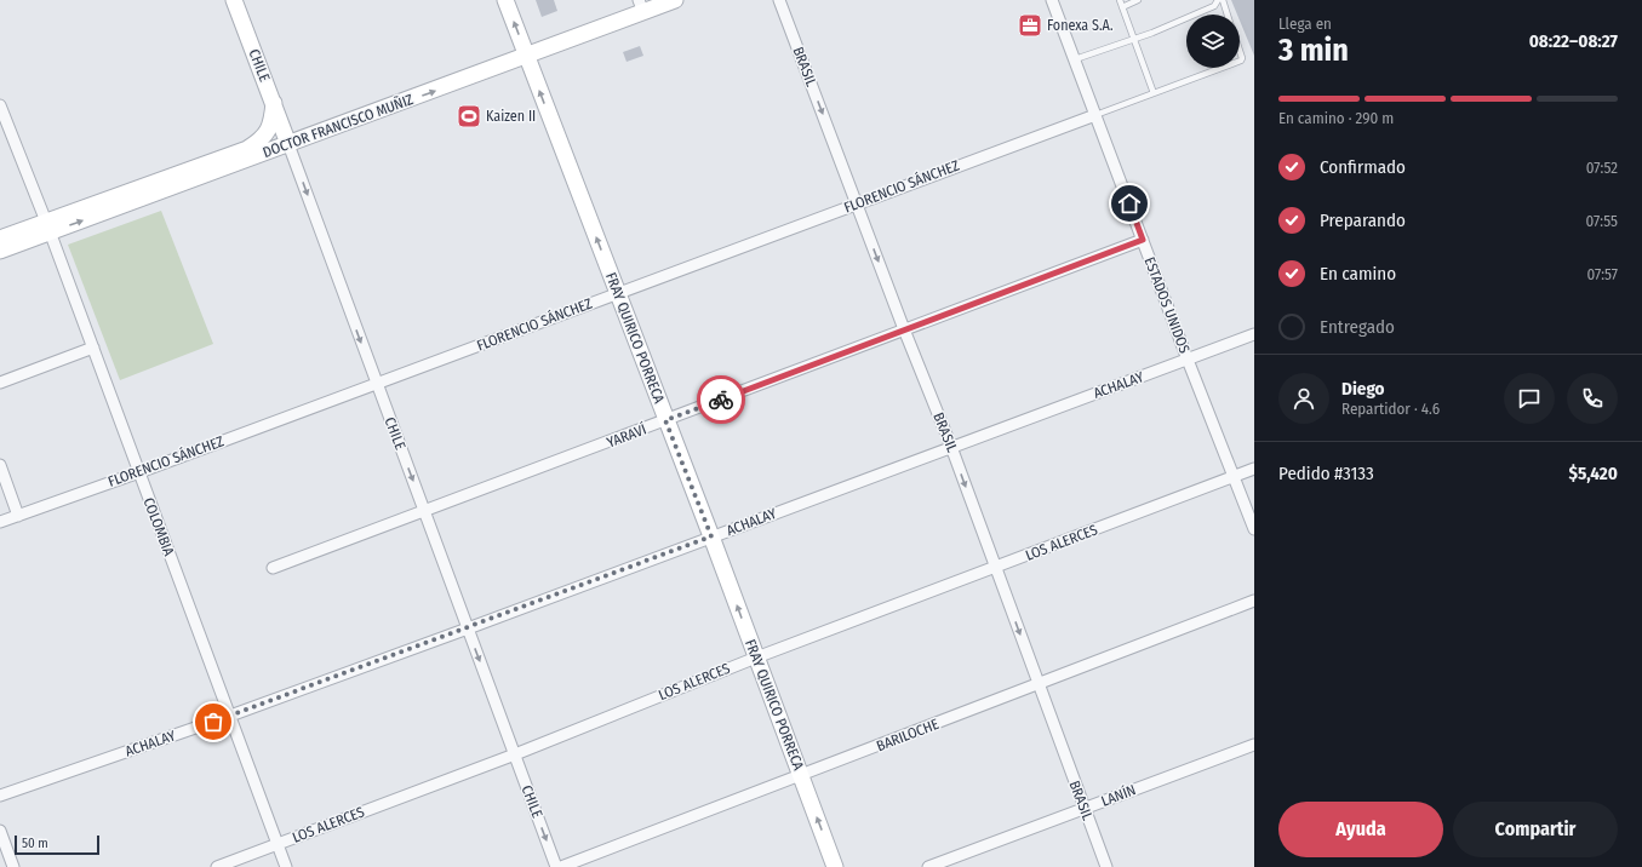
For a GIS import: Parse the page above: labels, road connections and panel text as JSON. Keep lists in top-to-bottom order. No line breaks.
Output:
{"streets":{"main road":["CHILE","DOCTOR FRANCISCO MUÑIZ","FRAY QUIRICO PORRECA"],"street":["BRASIL","FLORENCIO SÁNCHEZ","ESTADOS UNIDOS","ACHALAY","YARAVÍ","COLOMBIA","LOS ALERCES","BARILOCHE","LANÍN"]},"crossings":[["CHILE","DOCTOR FRANCISCO MUÑIZ"],["CHILE","FLORENCIO SÁNCHEZ"],["CHILE","ACHALAY"],["CHILE","YARAVÍ"],["CHILE","LOS ALERCES"],["BRASIL","FLORENCIO SÁNCHEZ"],["BRASIL","ACHALAY"],["BRASIL","YARAVÍ"],["BRASIL","LOS ALERCES"],["BRASIL","BARILOCHE"],["BRASIL","LANÍN"],["DOCTOR FRANCISCO MUÑIZ","FRAY QUIRICO PORRECA"],["DOCTOR FRANCISCO MUÑIZ","COLOMBIA"],["FLORENCIO SÁNCHEZ","ESTADOS UNIDOS"],["FLORENCIO SÁNCHEZ","FRAY QUIRICO PORRECA"],["FLORENCIO SÁNCHEZ","COLOMBIA"],["ESTADOS UNIDOS","ACHALAY"],["ESTADOS UNIDOS","YARAVÍ"],["ESTADOS UNIDOS","LOS ALERCES"],["FRAY QUIRICO PORRECA","ACHALAY"],["FRAY QUIRICO PORRECA","YARAVÍ"],["FRAY QUIRICO PORRECA","LOS ALERCES"],["FRAY QUIRICO PORRECA","BARILOCHE"],["ACHALAY","COLOMBIA"],["COLOMBIA","LOS ALERCES"]],"one_way":["CHILE","BRASIL","FRAY QUIRICO PORRECA"],"places":{"office":["Fonexa S.A."],"sports":["Kaizen II"]},"scale_bar":"50 m","page":{"heading":["3 min","Llega en","08:22–08:27"],"panel":["Diego","Repartidor · 4.6","Pedido #3133","$5,420"],"bar":"En camino · 290 m","list":[["Confirmado","07:52"],["Preparando","07:55"],["En camino","07:57"],"Entregado"],"buttons":["Ayuda","Compartir"],"scale":"50 m"}}
